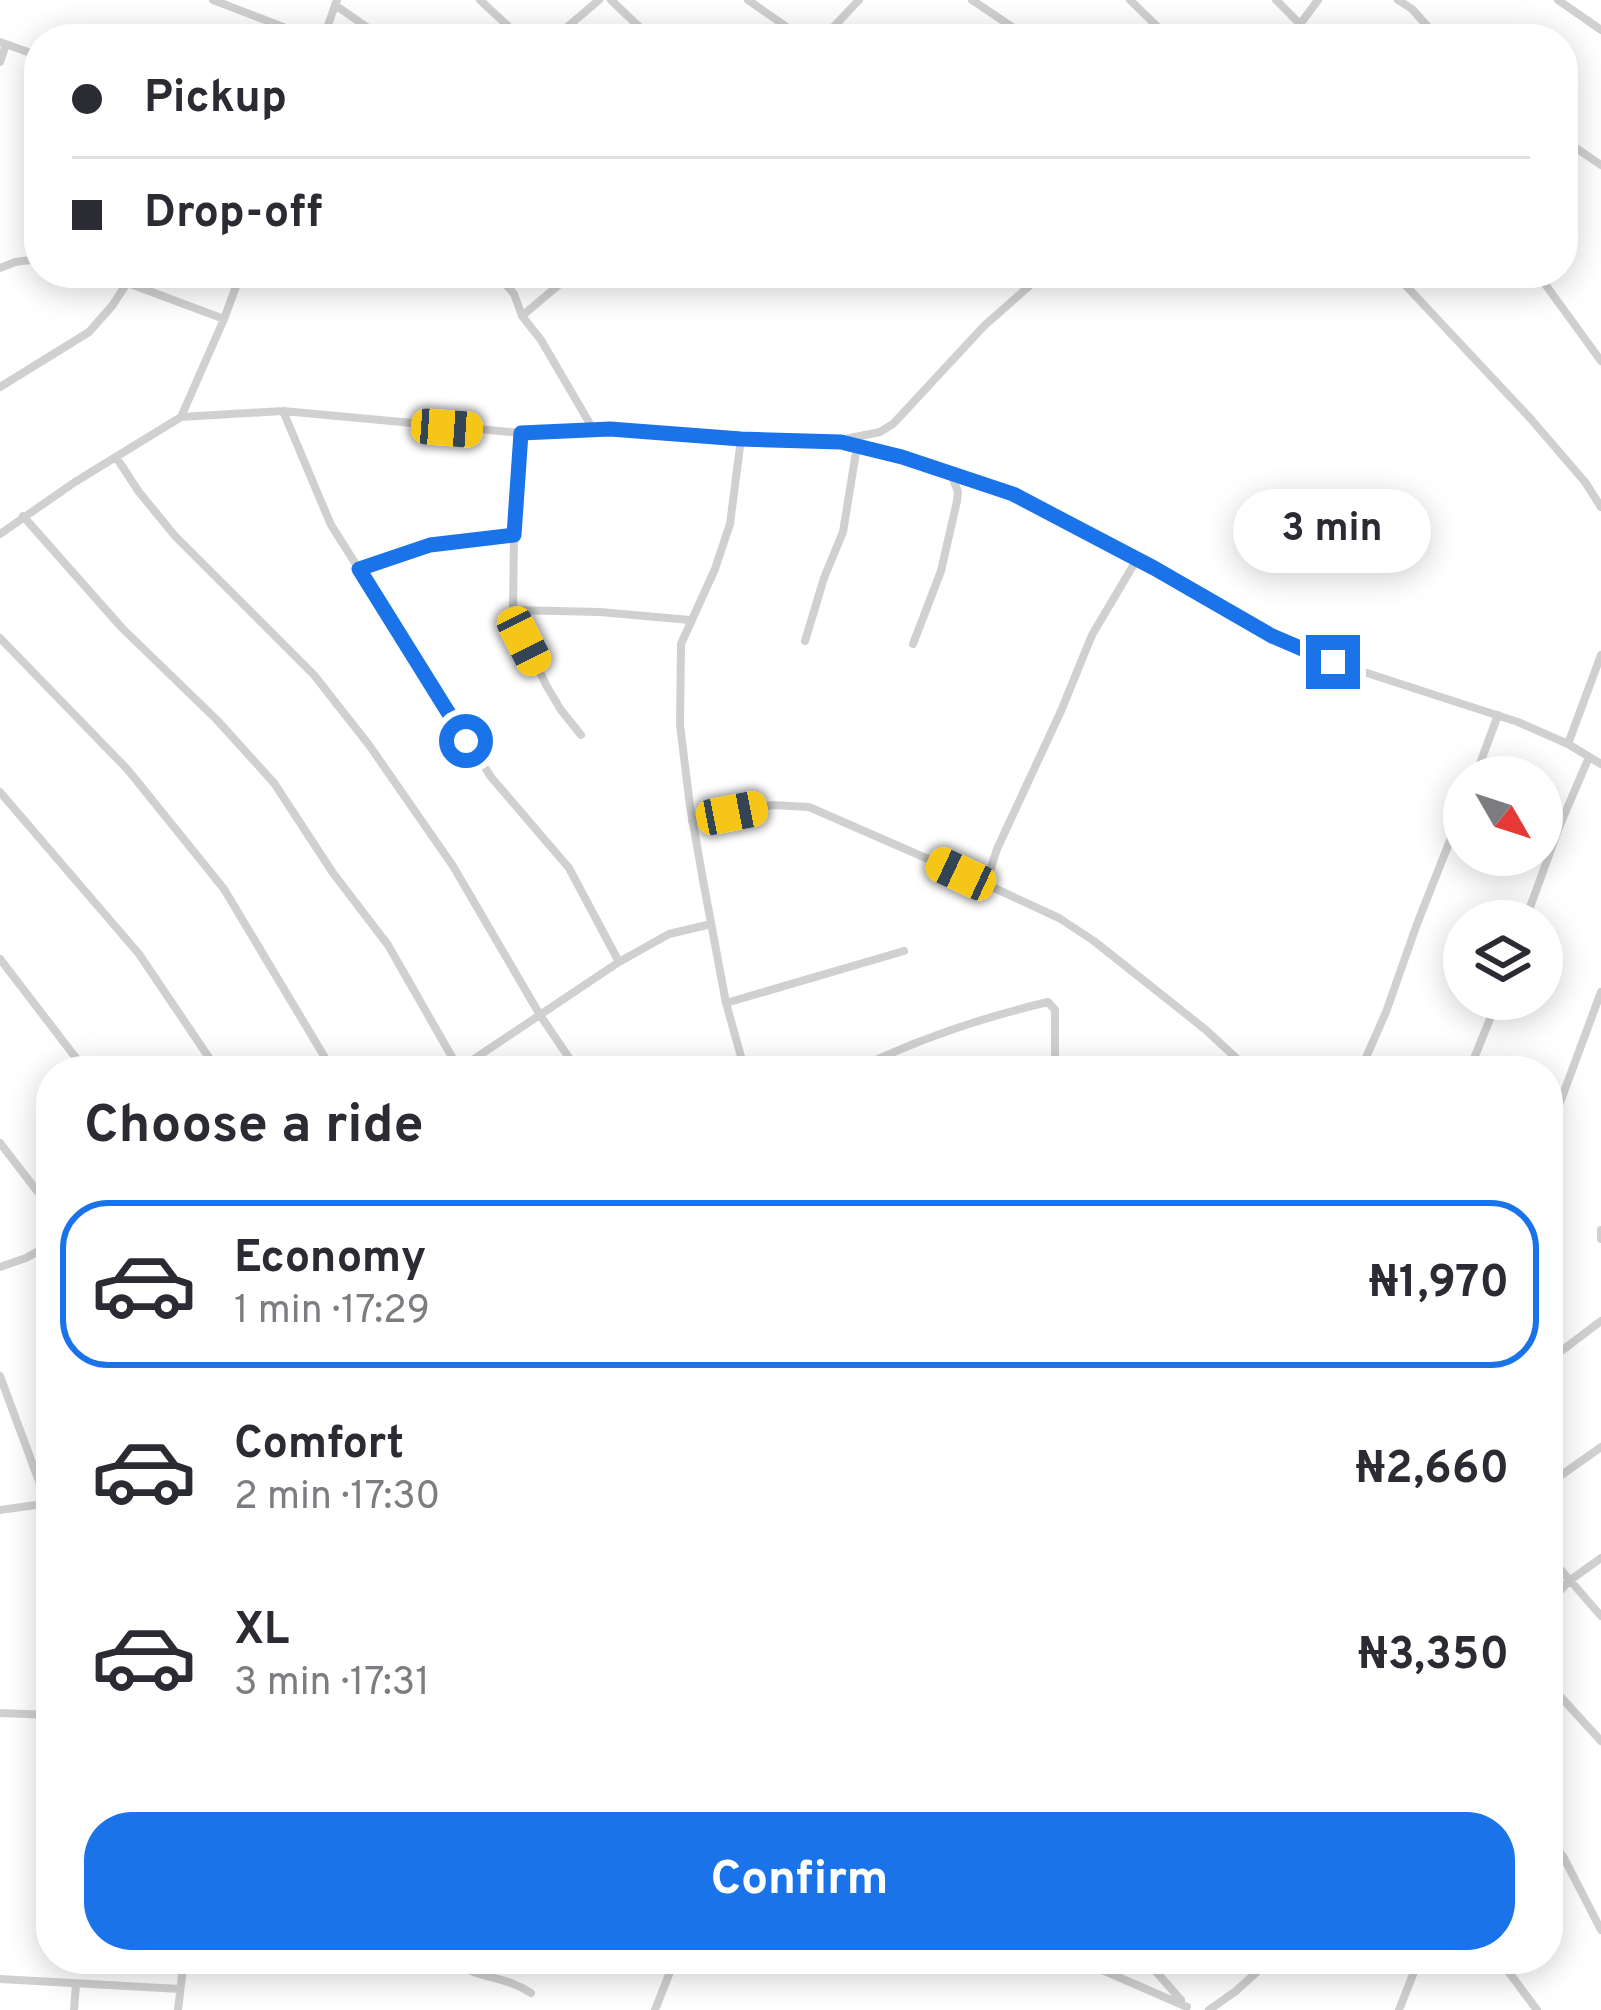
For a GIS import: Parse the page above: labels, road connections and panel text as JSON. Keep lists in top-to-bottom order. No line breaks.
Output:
{"north":"bottom right","page":{"banner":["Pickup","Drop-off"],"bubble":"3 min","heading":"Choose a ride","list":[{"name":"Economy","note":"1 min · 17:29","value":"₦1,970"},{"name":"Comfort","note":"2 min · 17:30","value":"₦2,660"},{"name":"XL","note":"3 min · 17:31","value":"₦3,350"}],"buttons":"Confirm"}}
